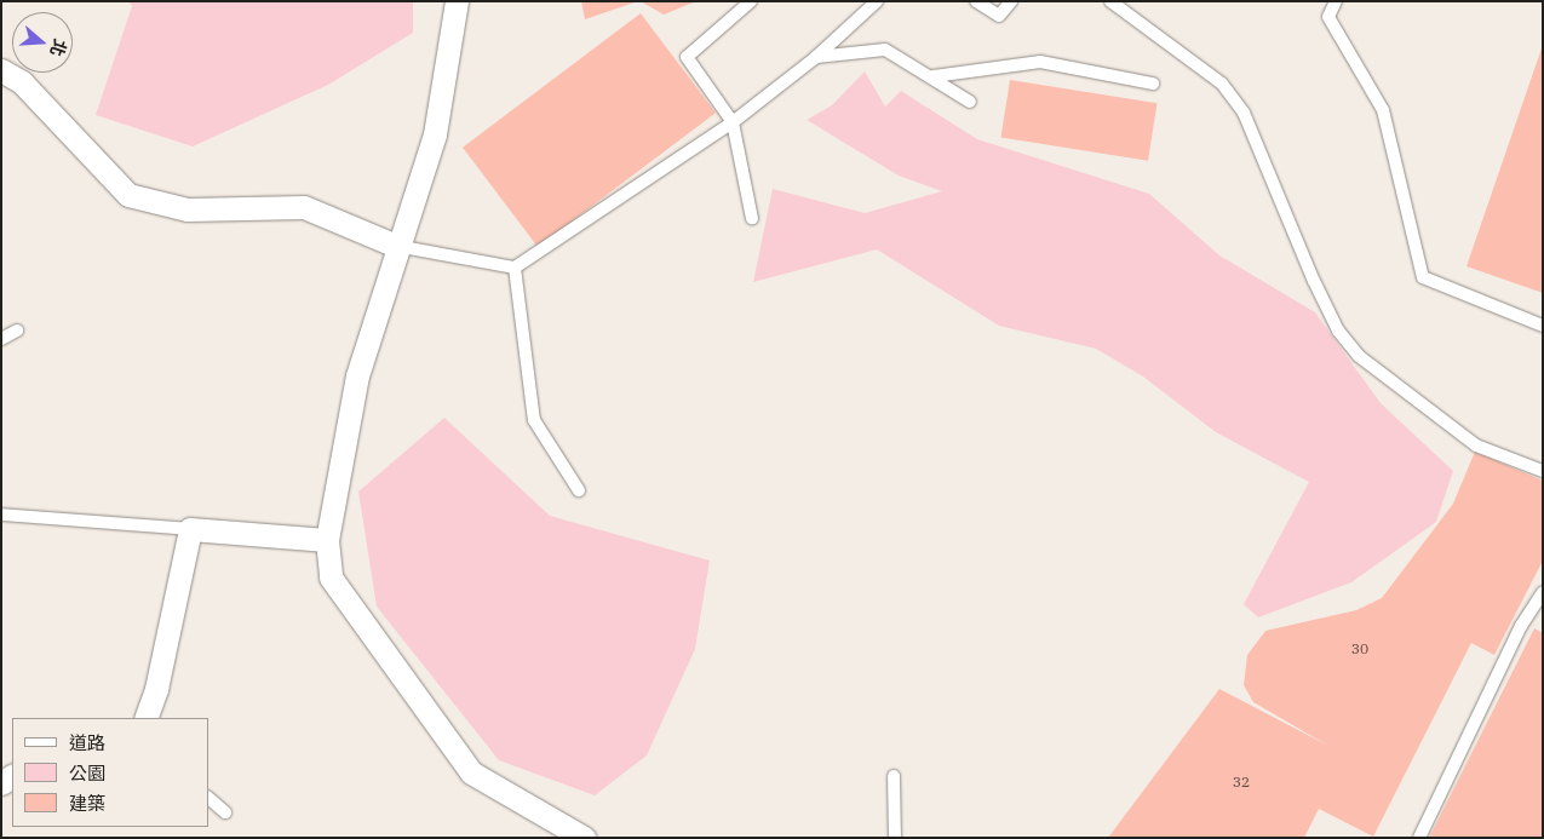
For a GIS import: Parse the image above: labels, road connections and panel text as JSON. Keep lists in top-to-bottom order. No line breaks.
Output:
{"house_numbers":["30","32"],"legend":["道路","公園","建築"],"north":"right"}
